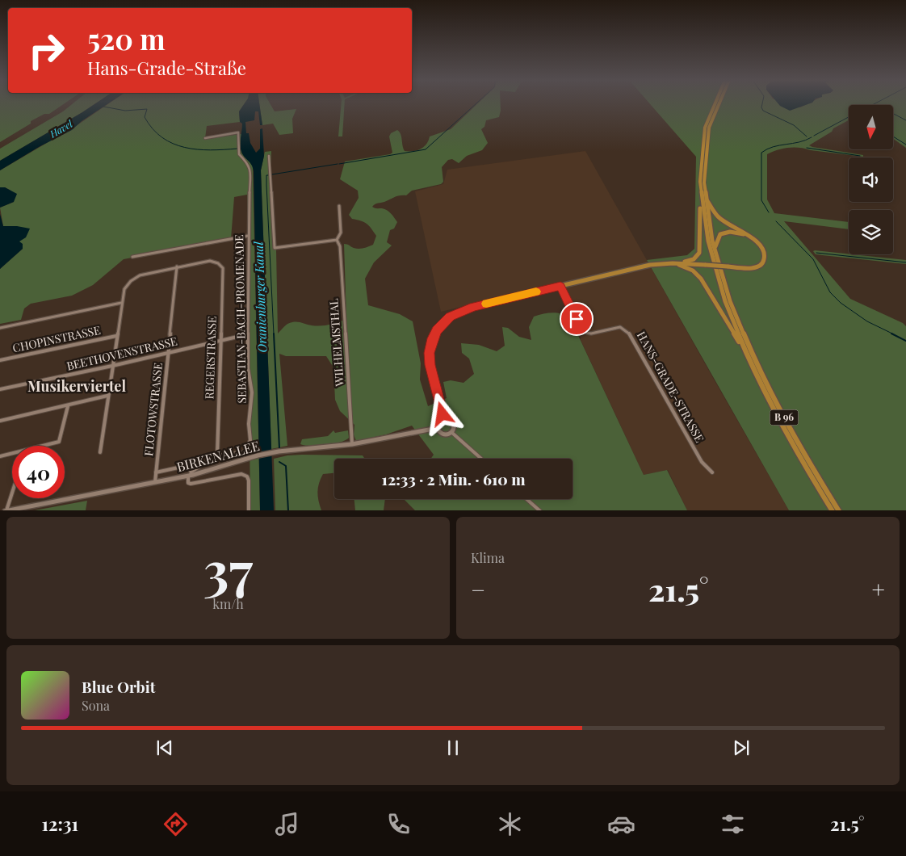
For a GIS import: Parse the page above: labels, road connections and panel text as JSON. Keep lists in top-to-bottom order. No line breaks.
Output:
{"streets":{"highway":["B 96"],"street":["SEBASTIAN-BACH-PROMENADE","CHOPINSTRASSE","WILHELMSTHAL","BEETHOVENSTRASSE","REGERSTRASSE","HANS-GRADE-STRASSE","FLOTOWSTRASSE","BIRKENALLEE"]},"crossings":[["SEBASTIAN-BACH-PROMENADE","BEETHOVENSTRASSE"],["SEBASTIAN-BACH-PROMENADE","REGERSTRASSE"],["SEBASTIAN-BACH-PROMENADE","BIRKENALLEE"],["WILHELMSTHAL","BIRKENALLEE"],["BEETHOVENSTRASSE","REGERSTRASSE"],["BEETHOVENSTRASSE","FLOTOWSTRASSE"],["REGERSTRASSE","FLOTOWSTRASSE"],["FLOTOWSTRASSE","BIRKENALLEE"]],"districts":["Musikerviertel"],"water":["Havel","Oranienburger Kanal"],"north":"bottom","page":{"turn":["520 m","Hans-Grade-Straße"],"limit":"40","trip":"12:33 · 2 Min. · 610 m","tile":[["37","km/h"],"Klima"],"heat":["−","21.5°","+"],"song":["Blue Orbit","Sona"],"tabs":["12:31","21.5°"]}}
